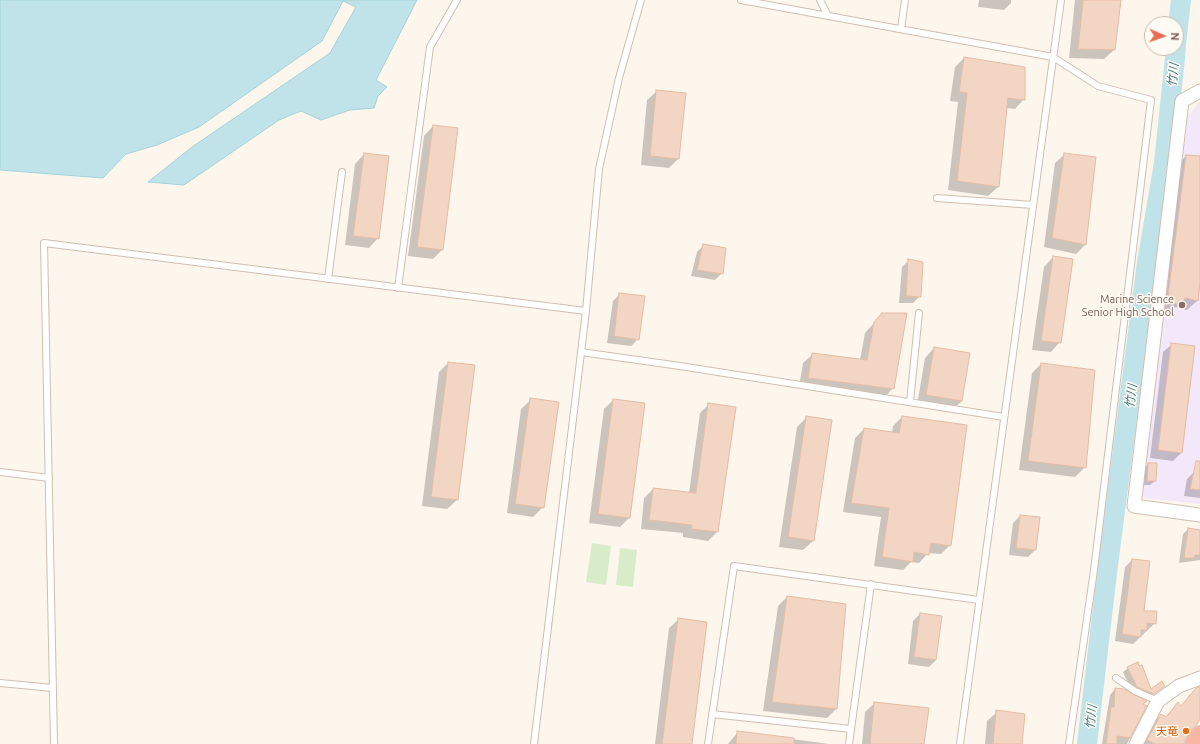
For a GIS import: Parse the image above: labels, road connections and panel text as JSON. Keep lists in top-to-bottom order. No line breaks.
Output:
{"water":["竹川"],"places":["Marine Science Senior High School","天竜"],"north":"right"}
